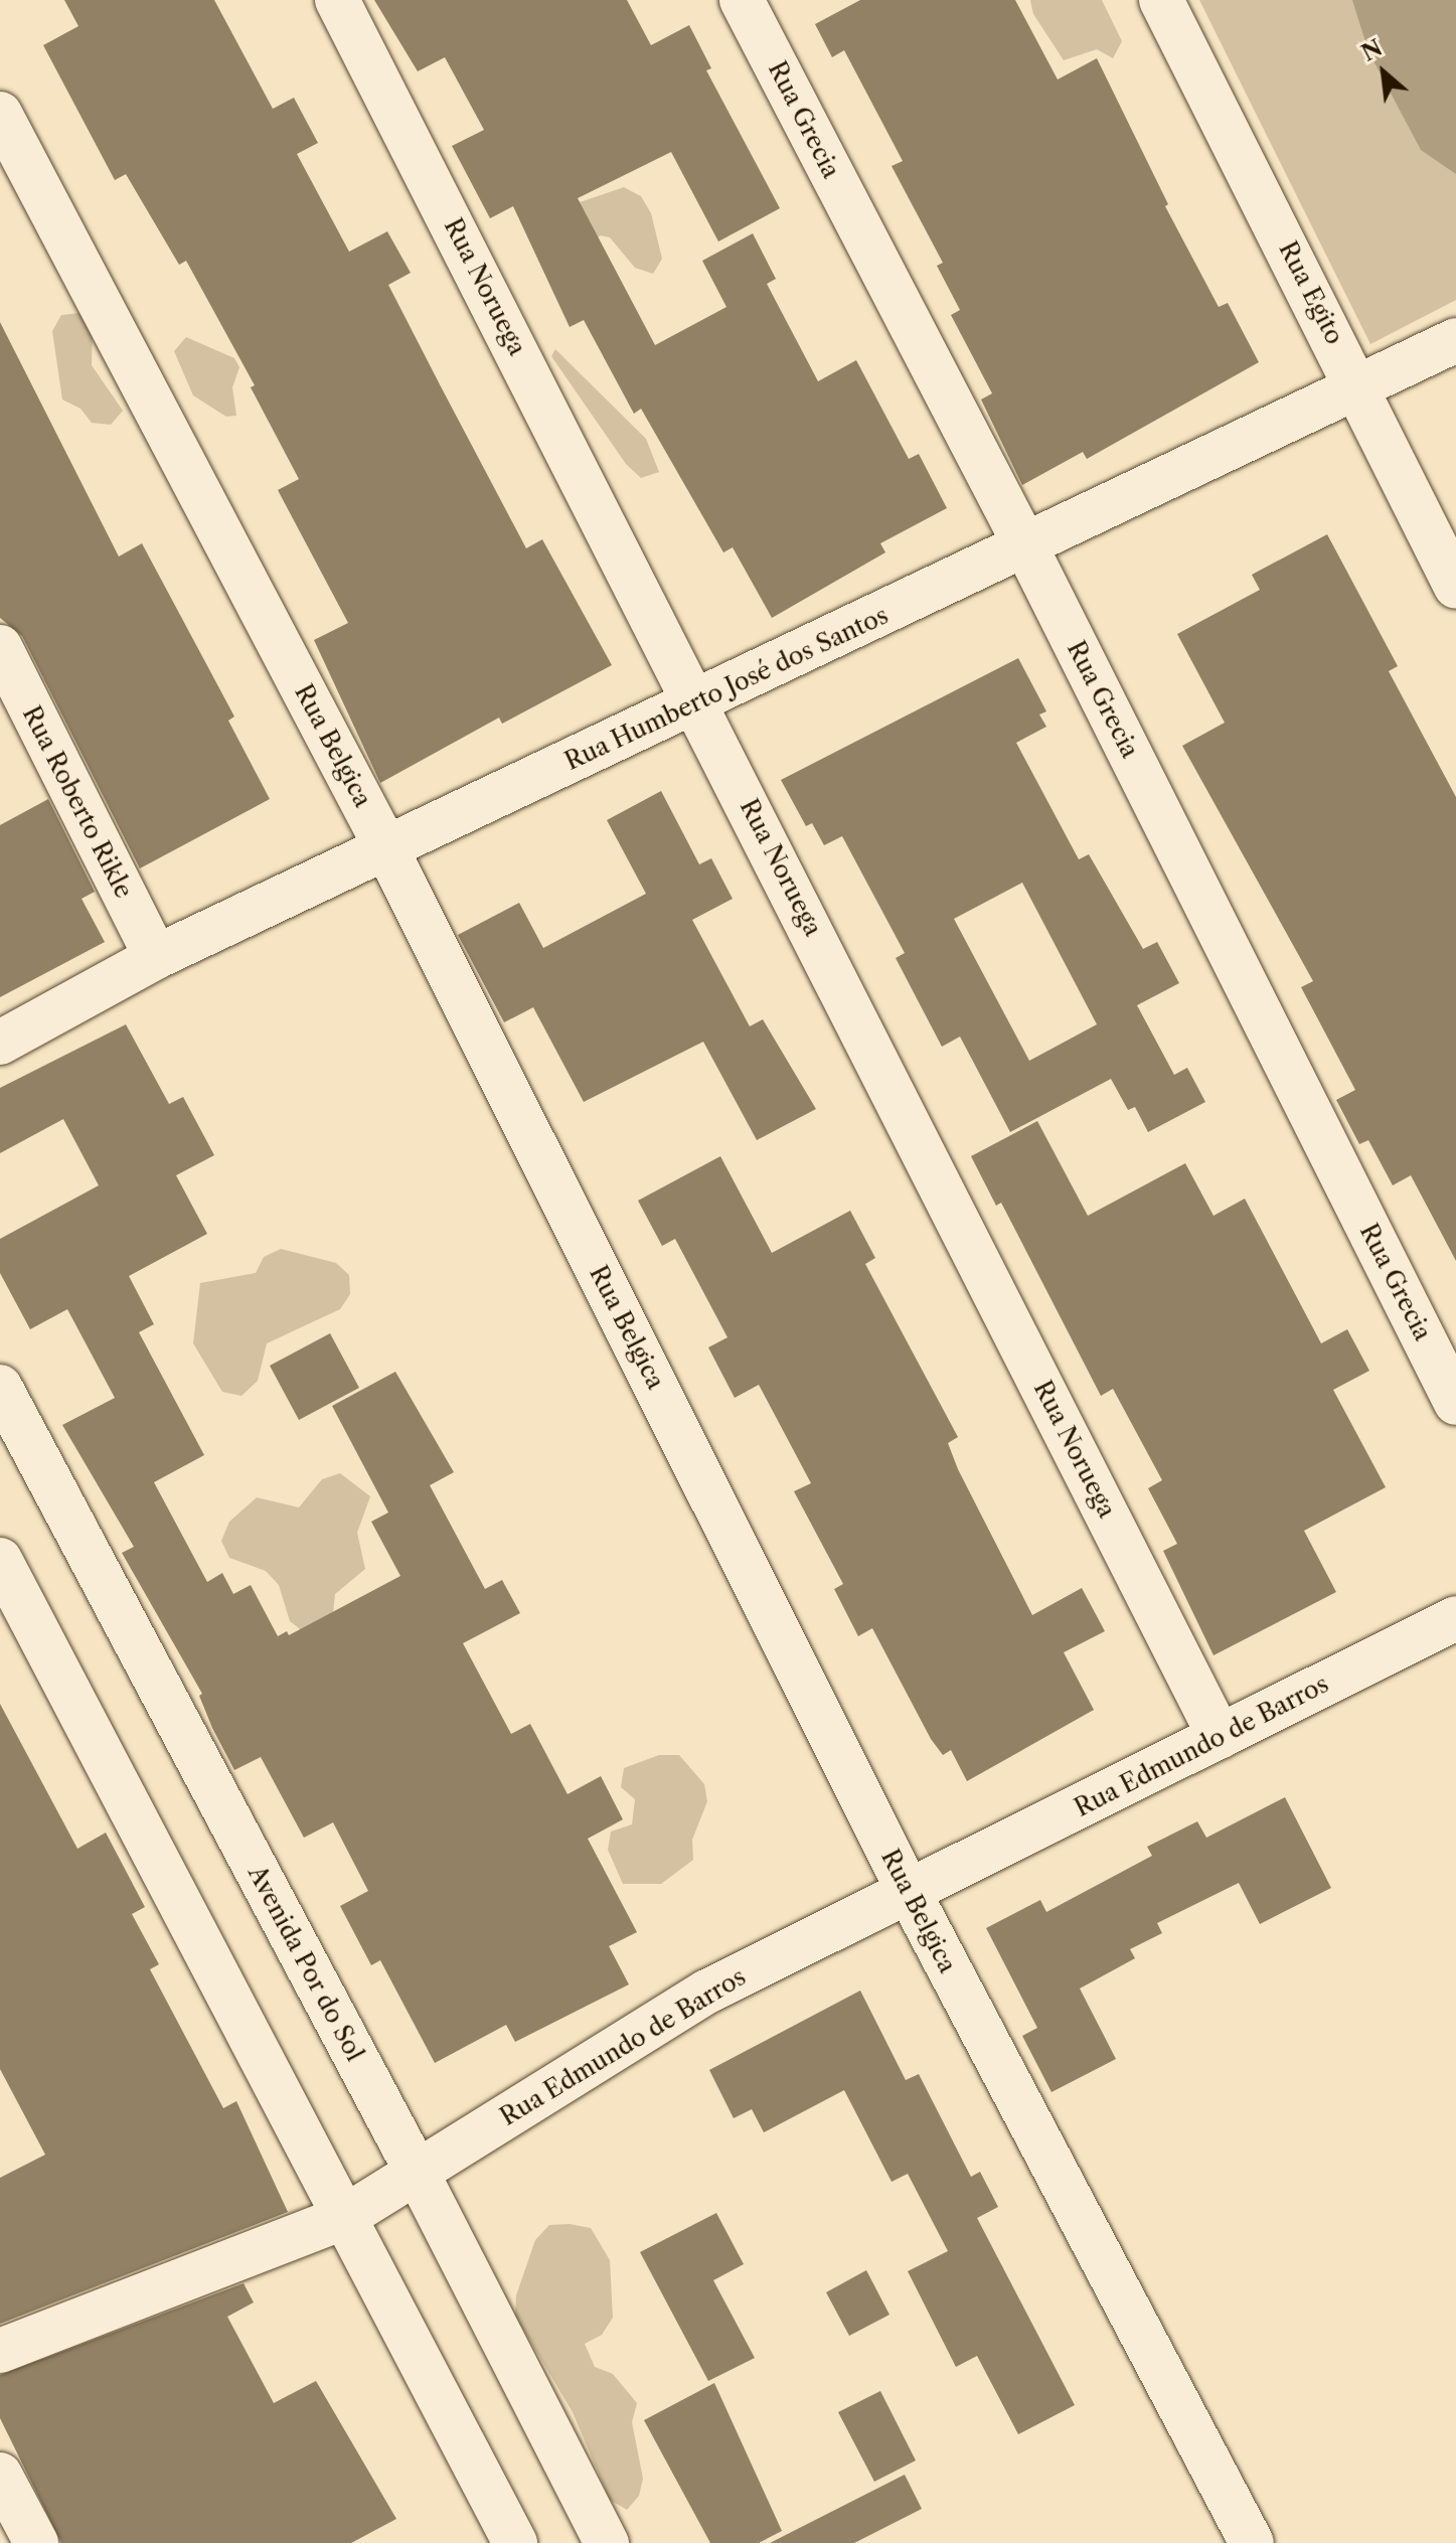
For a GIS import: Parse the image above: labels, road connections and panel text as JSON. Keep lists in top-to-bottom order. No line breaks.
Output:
{"streets":{"street":["Rua Grecia","Rua Noruega","Rua Egito","Rua Humberto José dos Santos","Rua Belgica","Rua Roberto Rikle","Rua Edmundo de Barros","Avenida Por do Sol"]},"crossings":[["Rua Grecia","Rua Humberto José dos Santos"],["Rua Noruega","Rua Humberto José dos Santos"],["Rua Noruega","Rua Edmundo de Barros"],["Rua Egito","Rua Humberto José dos Santos"],["Rua Humberto José dos Santos","Rua Belgica"],["Rua Humberto José dos Santos","Rua Roberto Rikle"],["Rua Belgica","Rua Edmundo de Barros"],["Rua Edmundo de Barros","Avenida Por do Sol"]],"north":"top left"}
